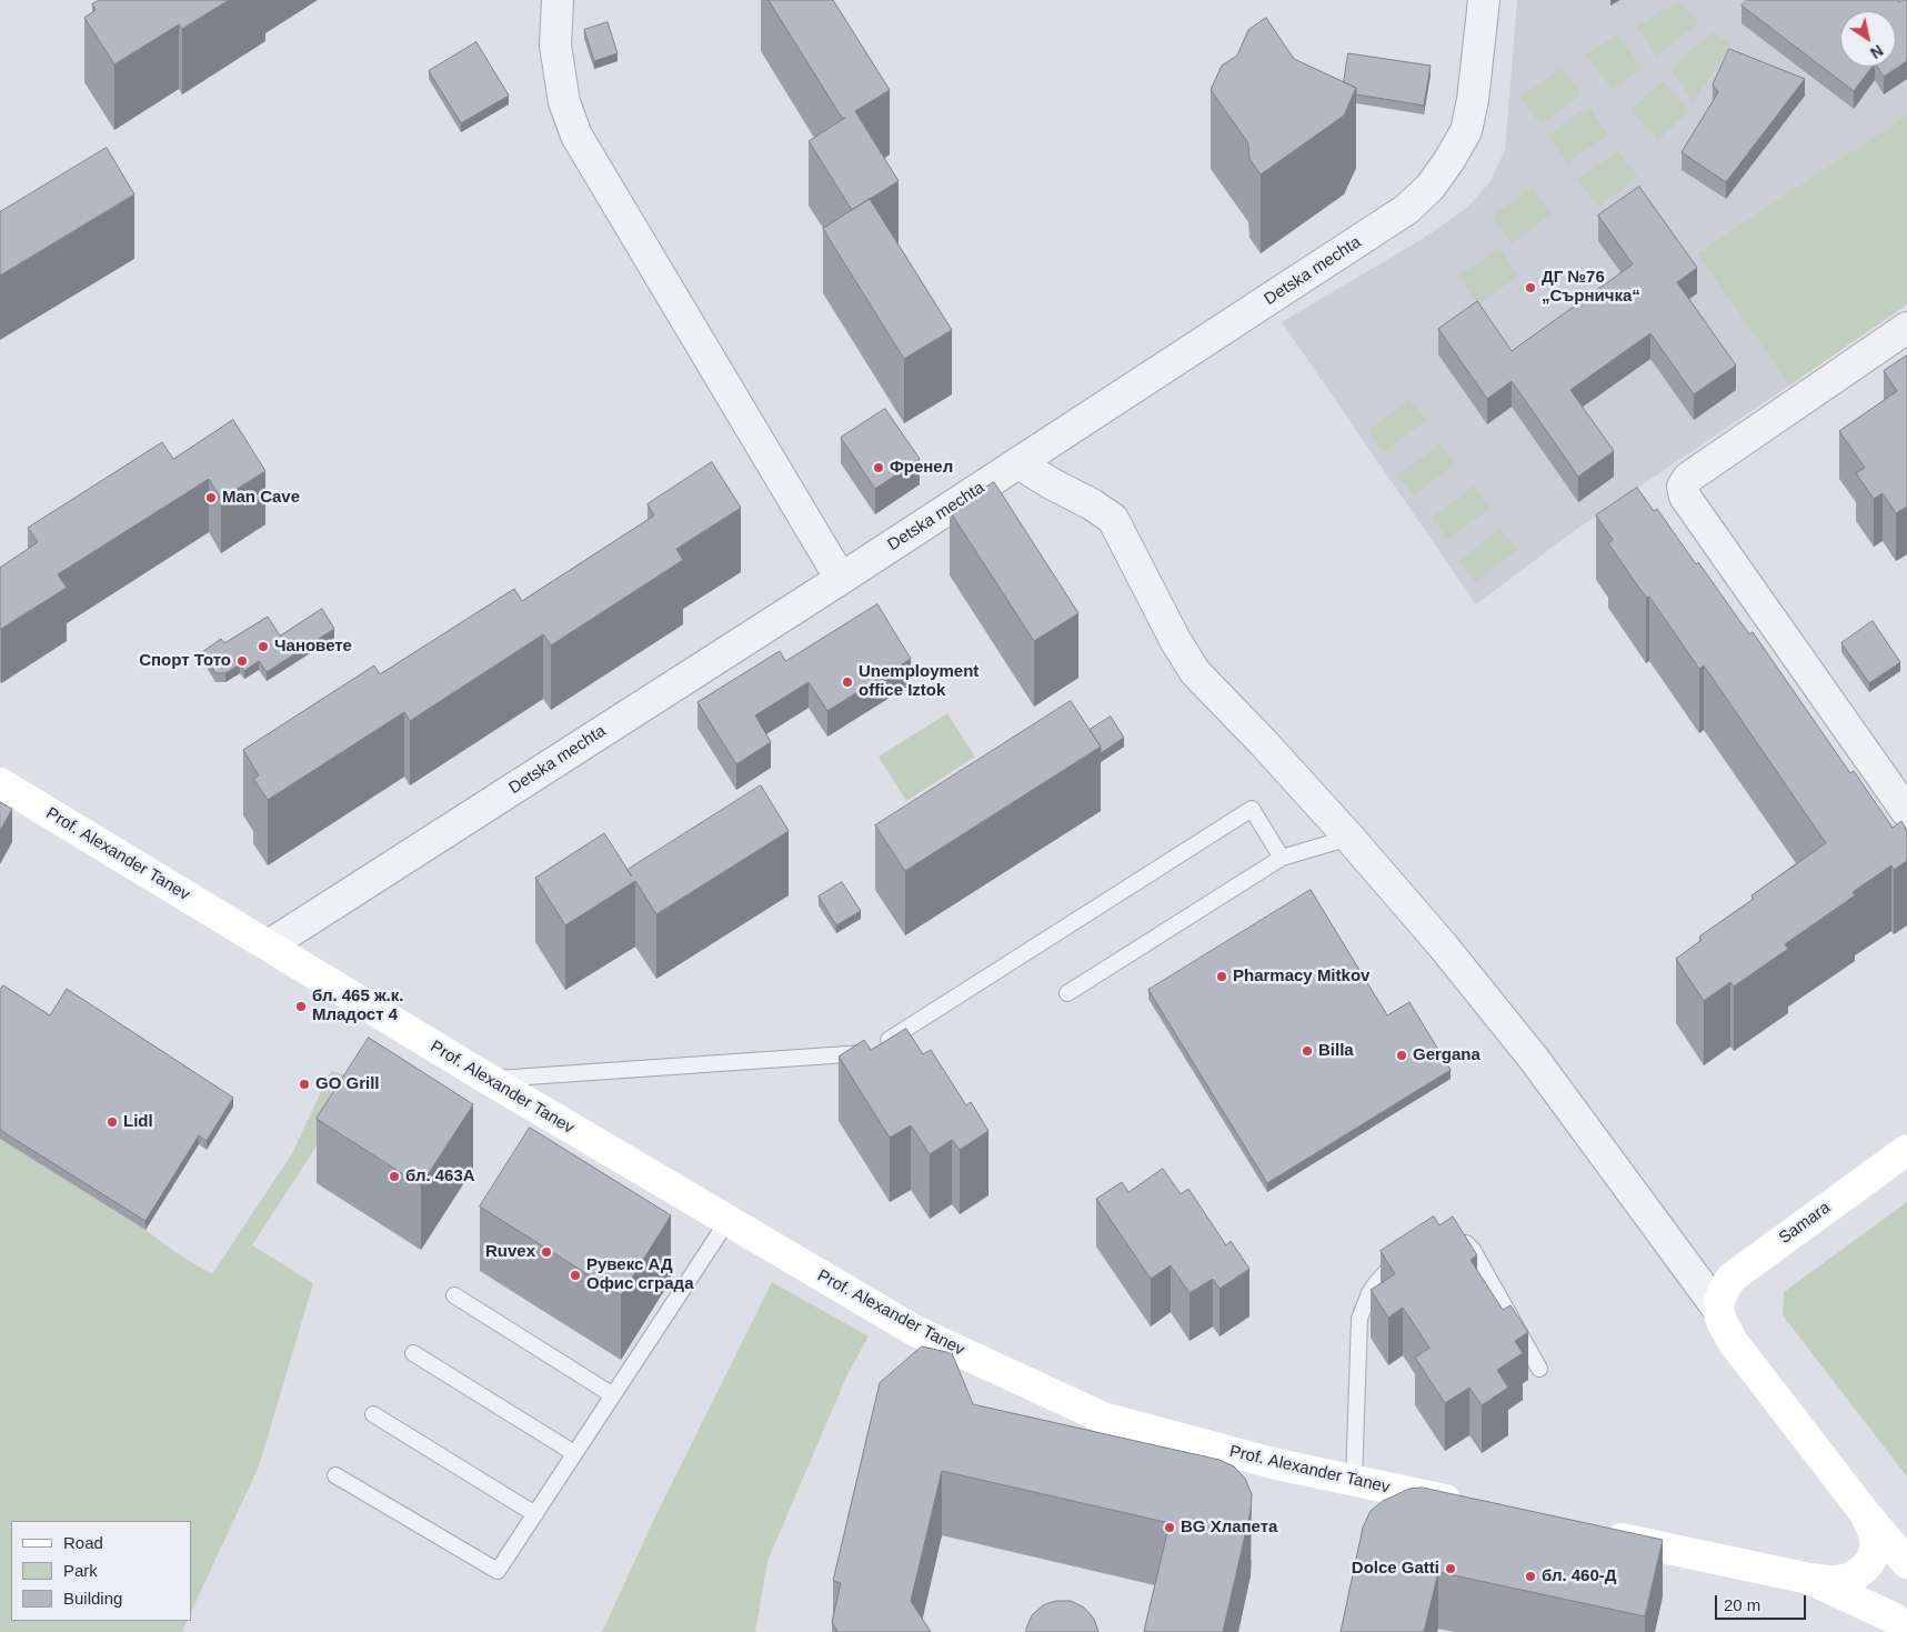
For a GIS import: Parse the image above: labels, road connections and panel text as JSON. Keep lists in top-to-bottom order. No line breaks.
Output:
{"streets":{"street":["Detska mechta","Prof. Alexander Tanev","Samara"]},"crossings":[["Detska mechta","Prof. Alexander Tanev"]],"places":["ДГ №76 „Сърничка“","Френел","Man Cave","Чановете","Спорт Тото","Unemployment office Iztok","Pharmacy Mitkov","бл. 465 ж.к. Младост 4","Billa","Gergana","GO Grill","Lidl","бл. 463А","Ruvex","Рувекс АД Офис сграда","BG Хлапета","Dolce Gatti","бл. 460-Д"],"legend":["Road","Park","Building"],"scale_bar":"20 m","north":"bottom right"}
